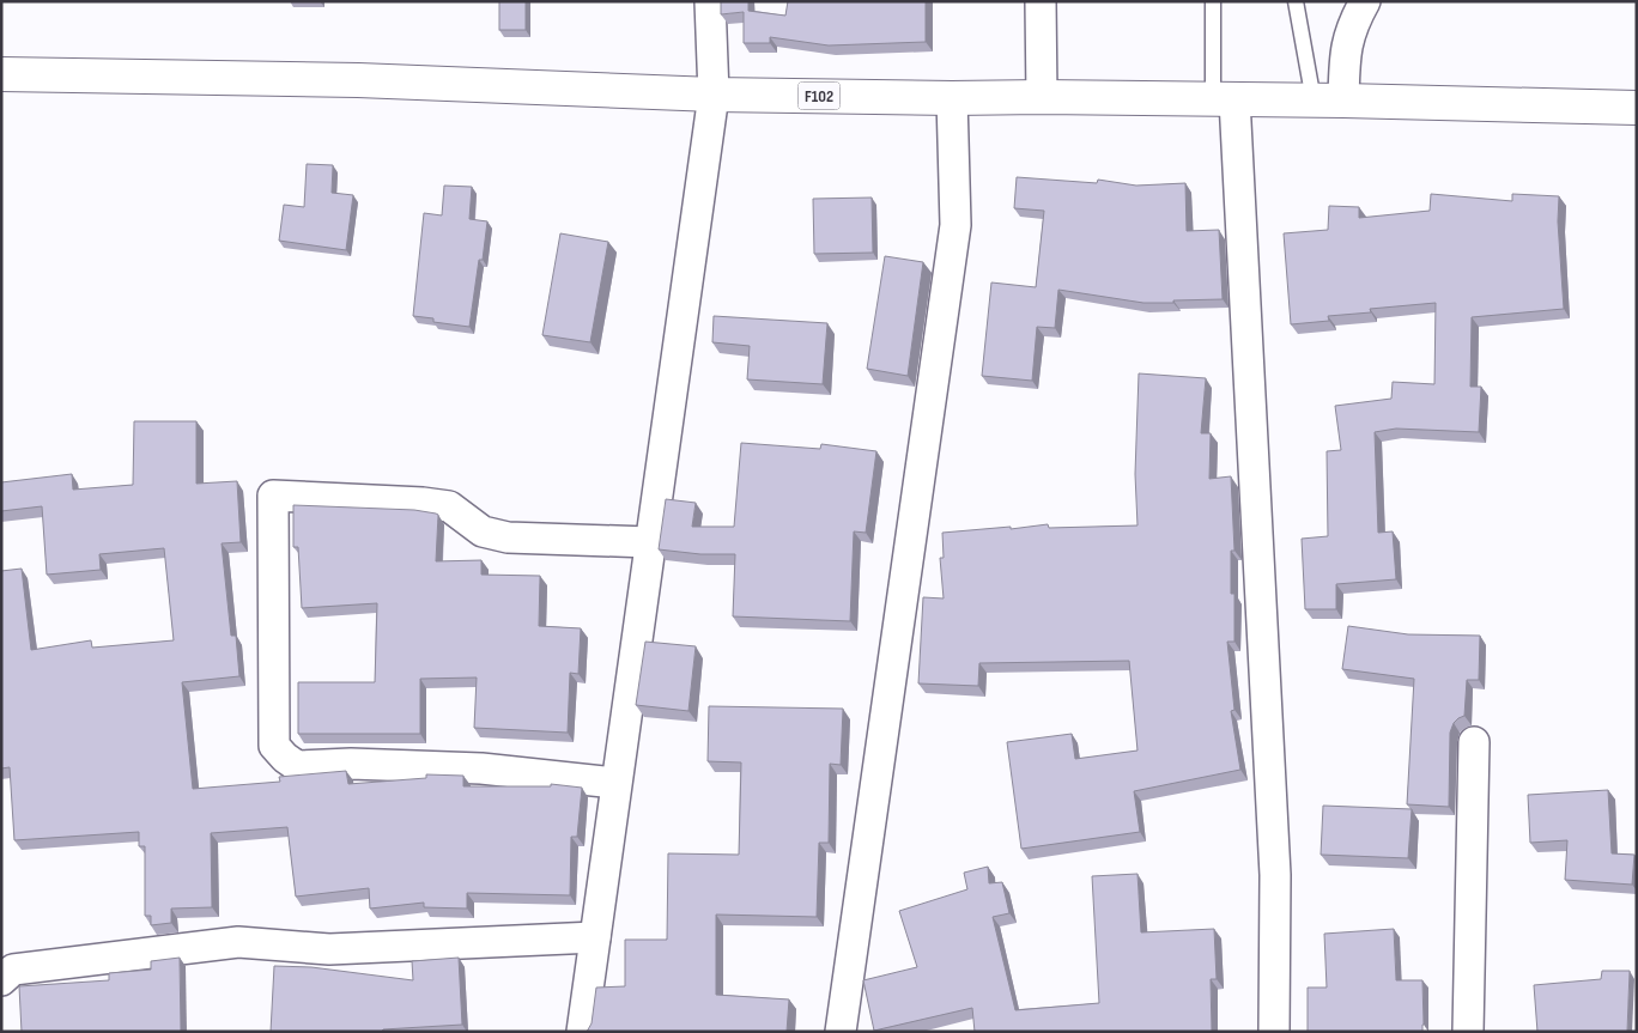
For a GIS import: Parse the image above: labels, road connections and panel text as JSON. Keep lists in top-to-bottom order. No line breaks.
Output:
{"streets":{"main road":["F102"]}}
